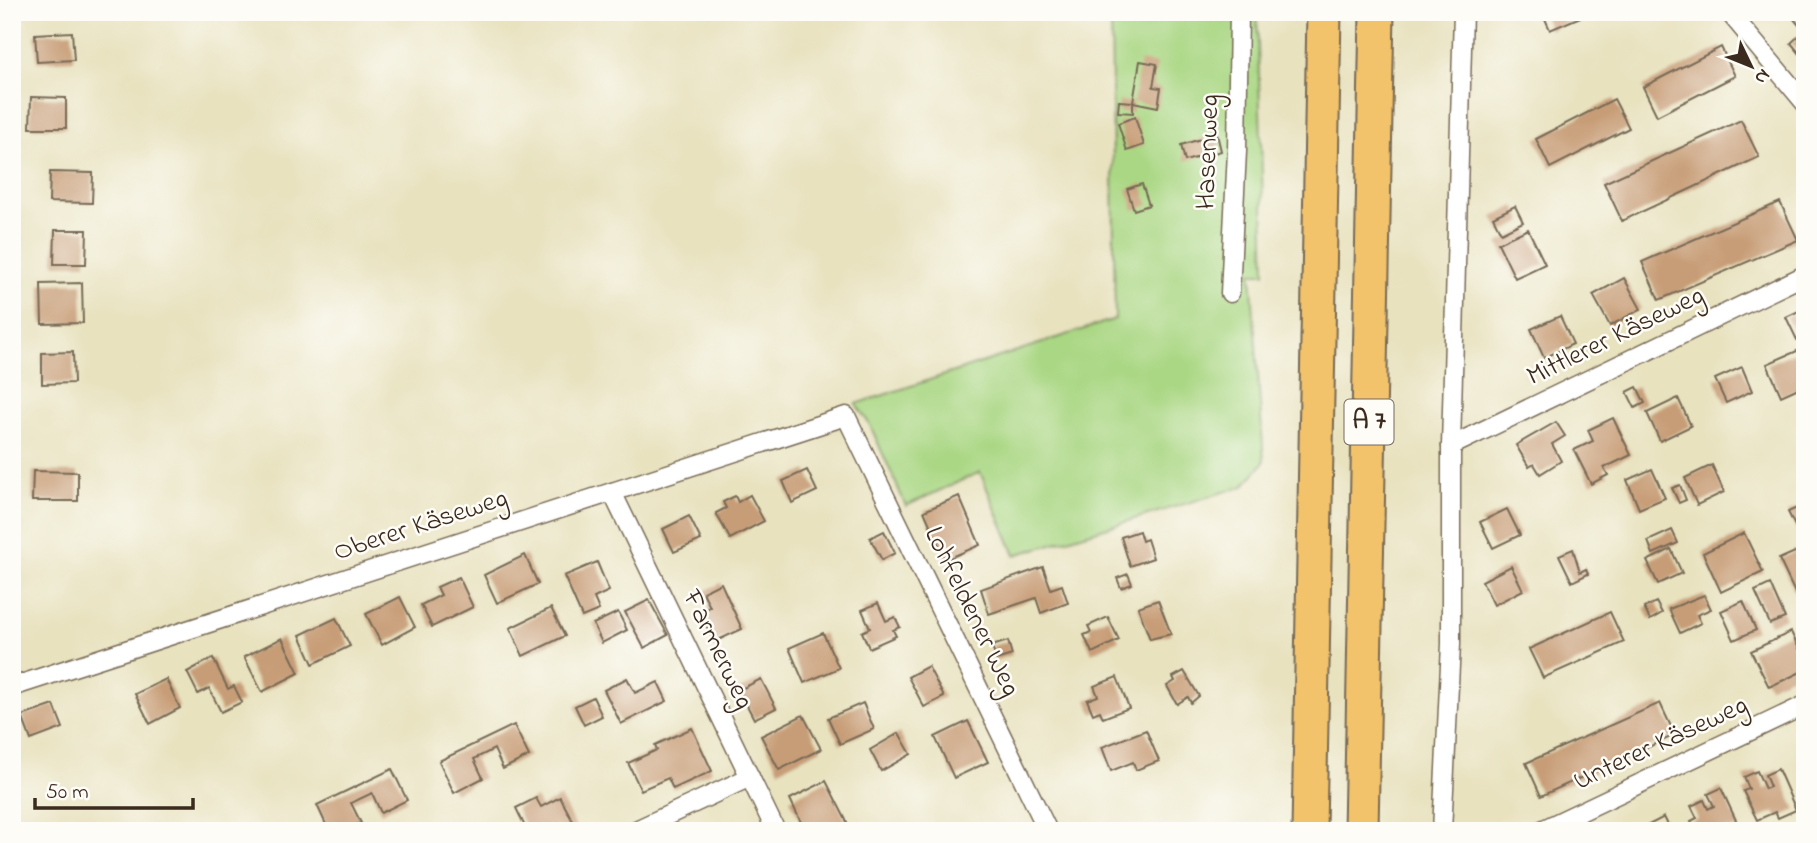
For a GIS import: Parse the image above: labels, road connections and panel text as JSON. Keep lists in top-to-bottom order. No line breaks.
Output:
{"streets":{"highway":["A 7"],"street":["Hasenweg","Mittlerer Käseweg","Oberer Käseweg","Lohfeldener Weg","Farmerweg","Unterer Käseweg"]},"crossings":[["Oberer Käseweg","Lohfeldener Weg"],["Oberer Käseweg","Farmerweg"]],"scale_bar":"50 m","north":"bottom right"}
